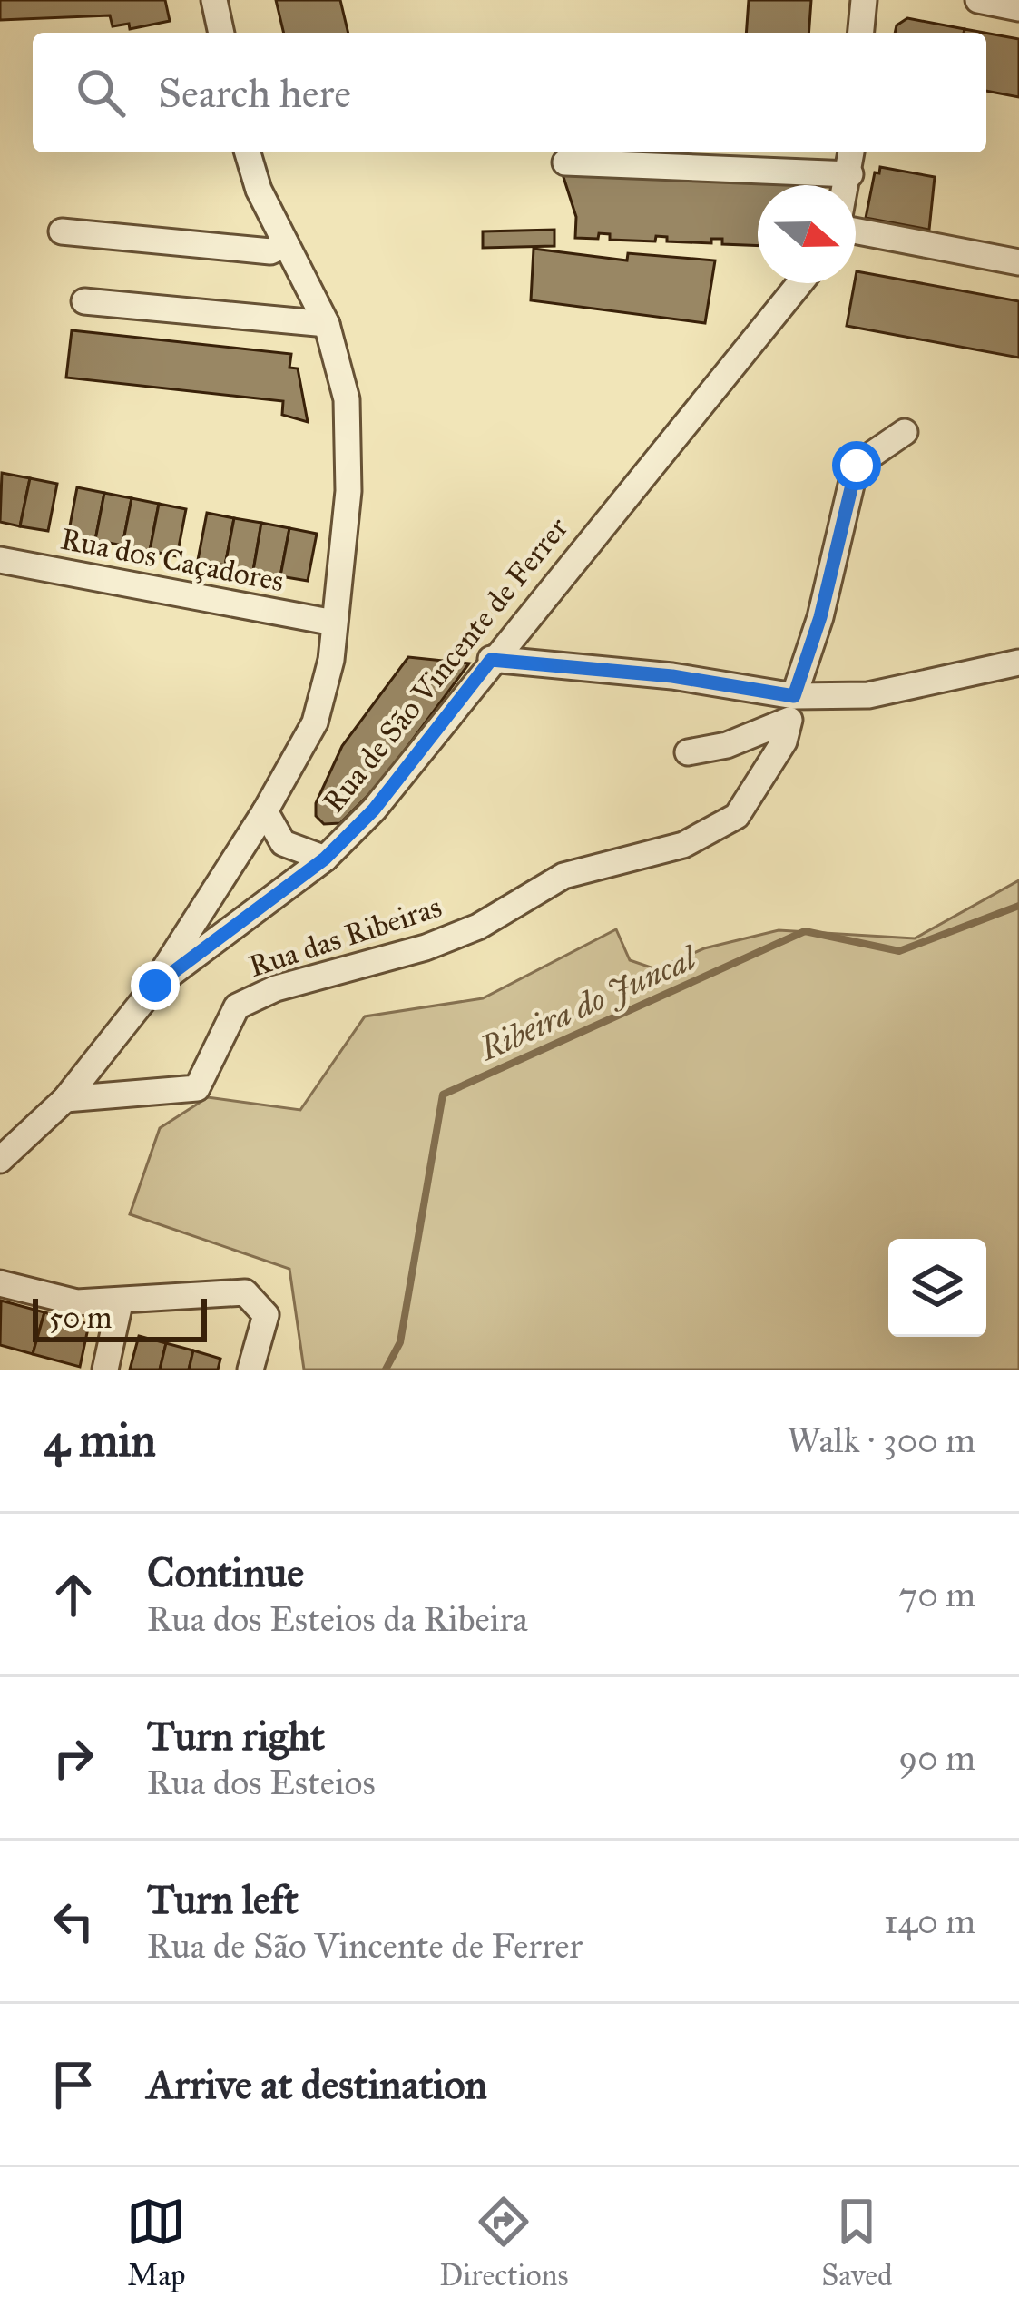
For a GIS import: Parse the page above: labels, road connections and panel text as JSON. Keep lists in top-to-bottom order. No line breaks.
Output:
{"streets":{"street":["Rua dos Caçadores","Rua de São Vincente de Ferrer","Rua das Ribeiras"]},"crossings":[["Rua de São Vincente de Ferrer","Rua das Ribeiras"]],"water":["Ribeira do Juncal"],"scale_bar":"50 m","north":"right","page":{"search":"Search here","scale":"50 m","heading":["4 min","Walk · 300 m"],"list":[["Continue","Rua dos Esteios da Ribeira","70 m"],["Turn right","Rua dos Esteios","90 m"],["Turn left","Rua de São Vincente de Ferrer","140 m"],"Arrive at destination"],"nav":["Map","Directions","Saved"]}}
